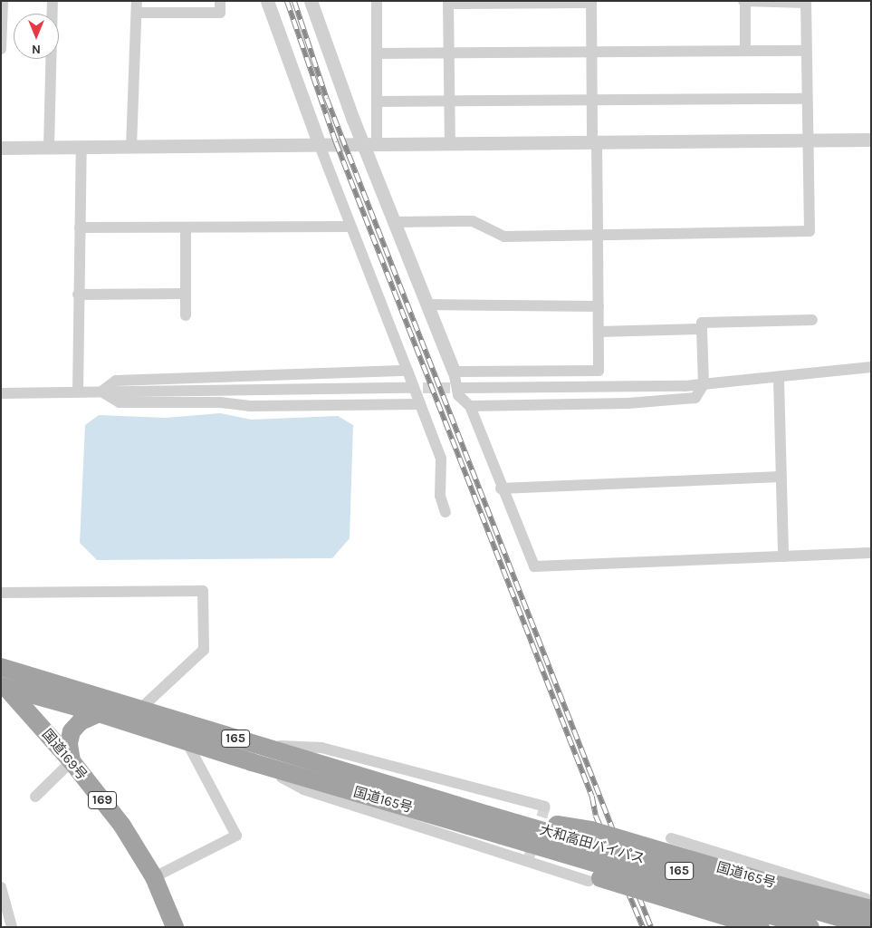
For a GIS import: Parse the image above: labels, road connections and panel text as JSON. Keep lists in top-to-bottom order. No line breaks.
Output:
{"streets":{"highway":["165","国道169号","169","国道165号","大和高田バイパス"]},"crossings":[["国道169号","国道165号"],["国道165号","大和高田バイパス"]],"north":"bottom"}
